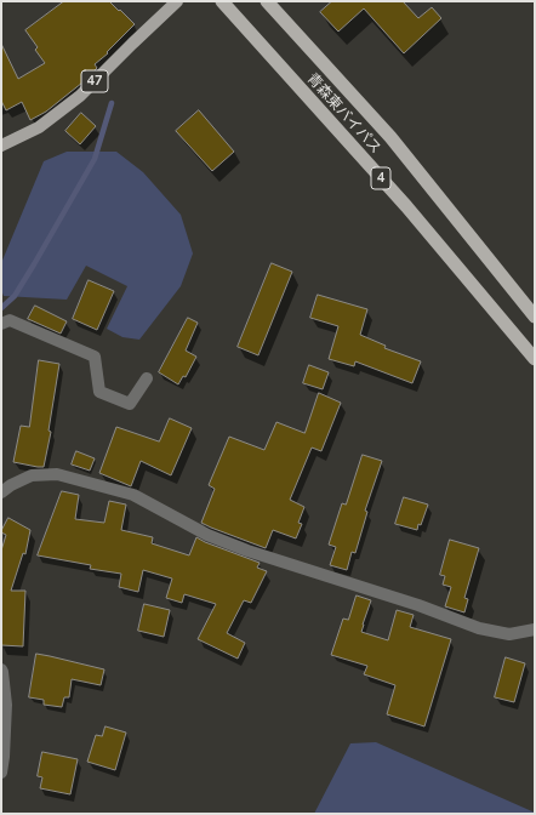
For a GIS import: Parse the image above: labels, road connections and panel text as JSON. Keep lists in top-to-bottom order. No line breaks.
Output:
{"streets":{"highway":["青森東バイパス","4"],"main road":["47"]}}
